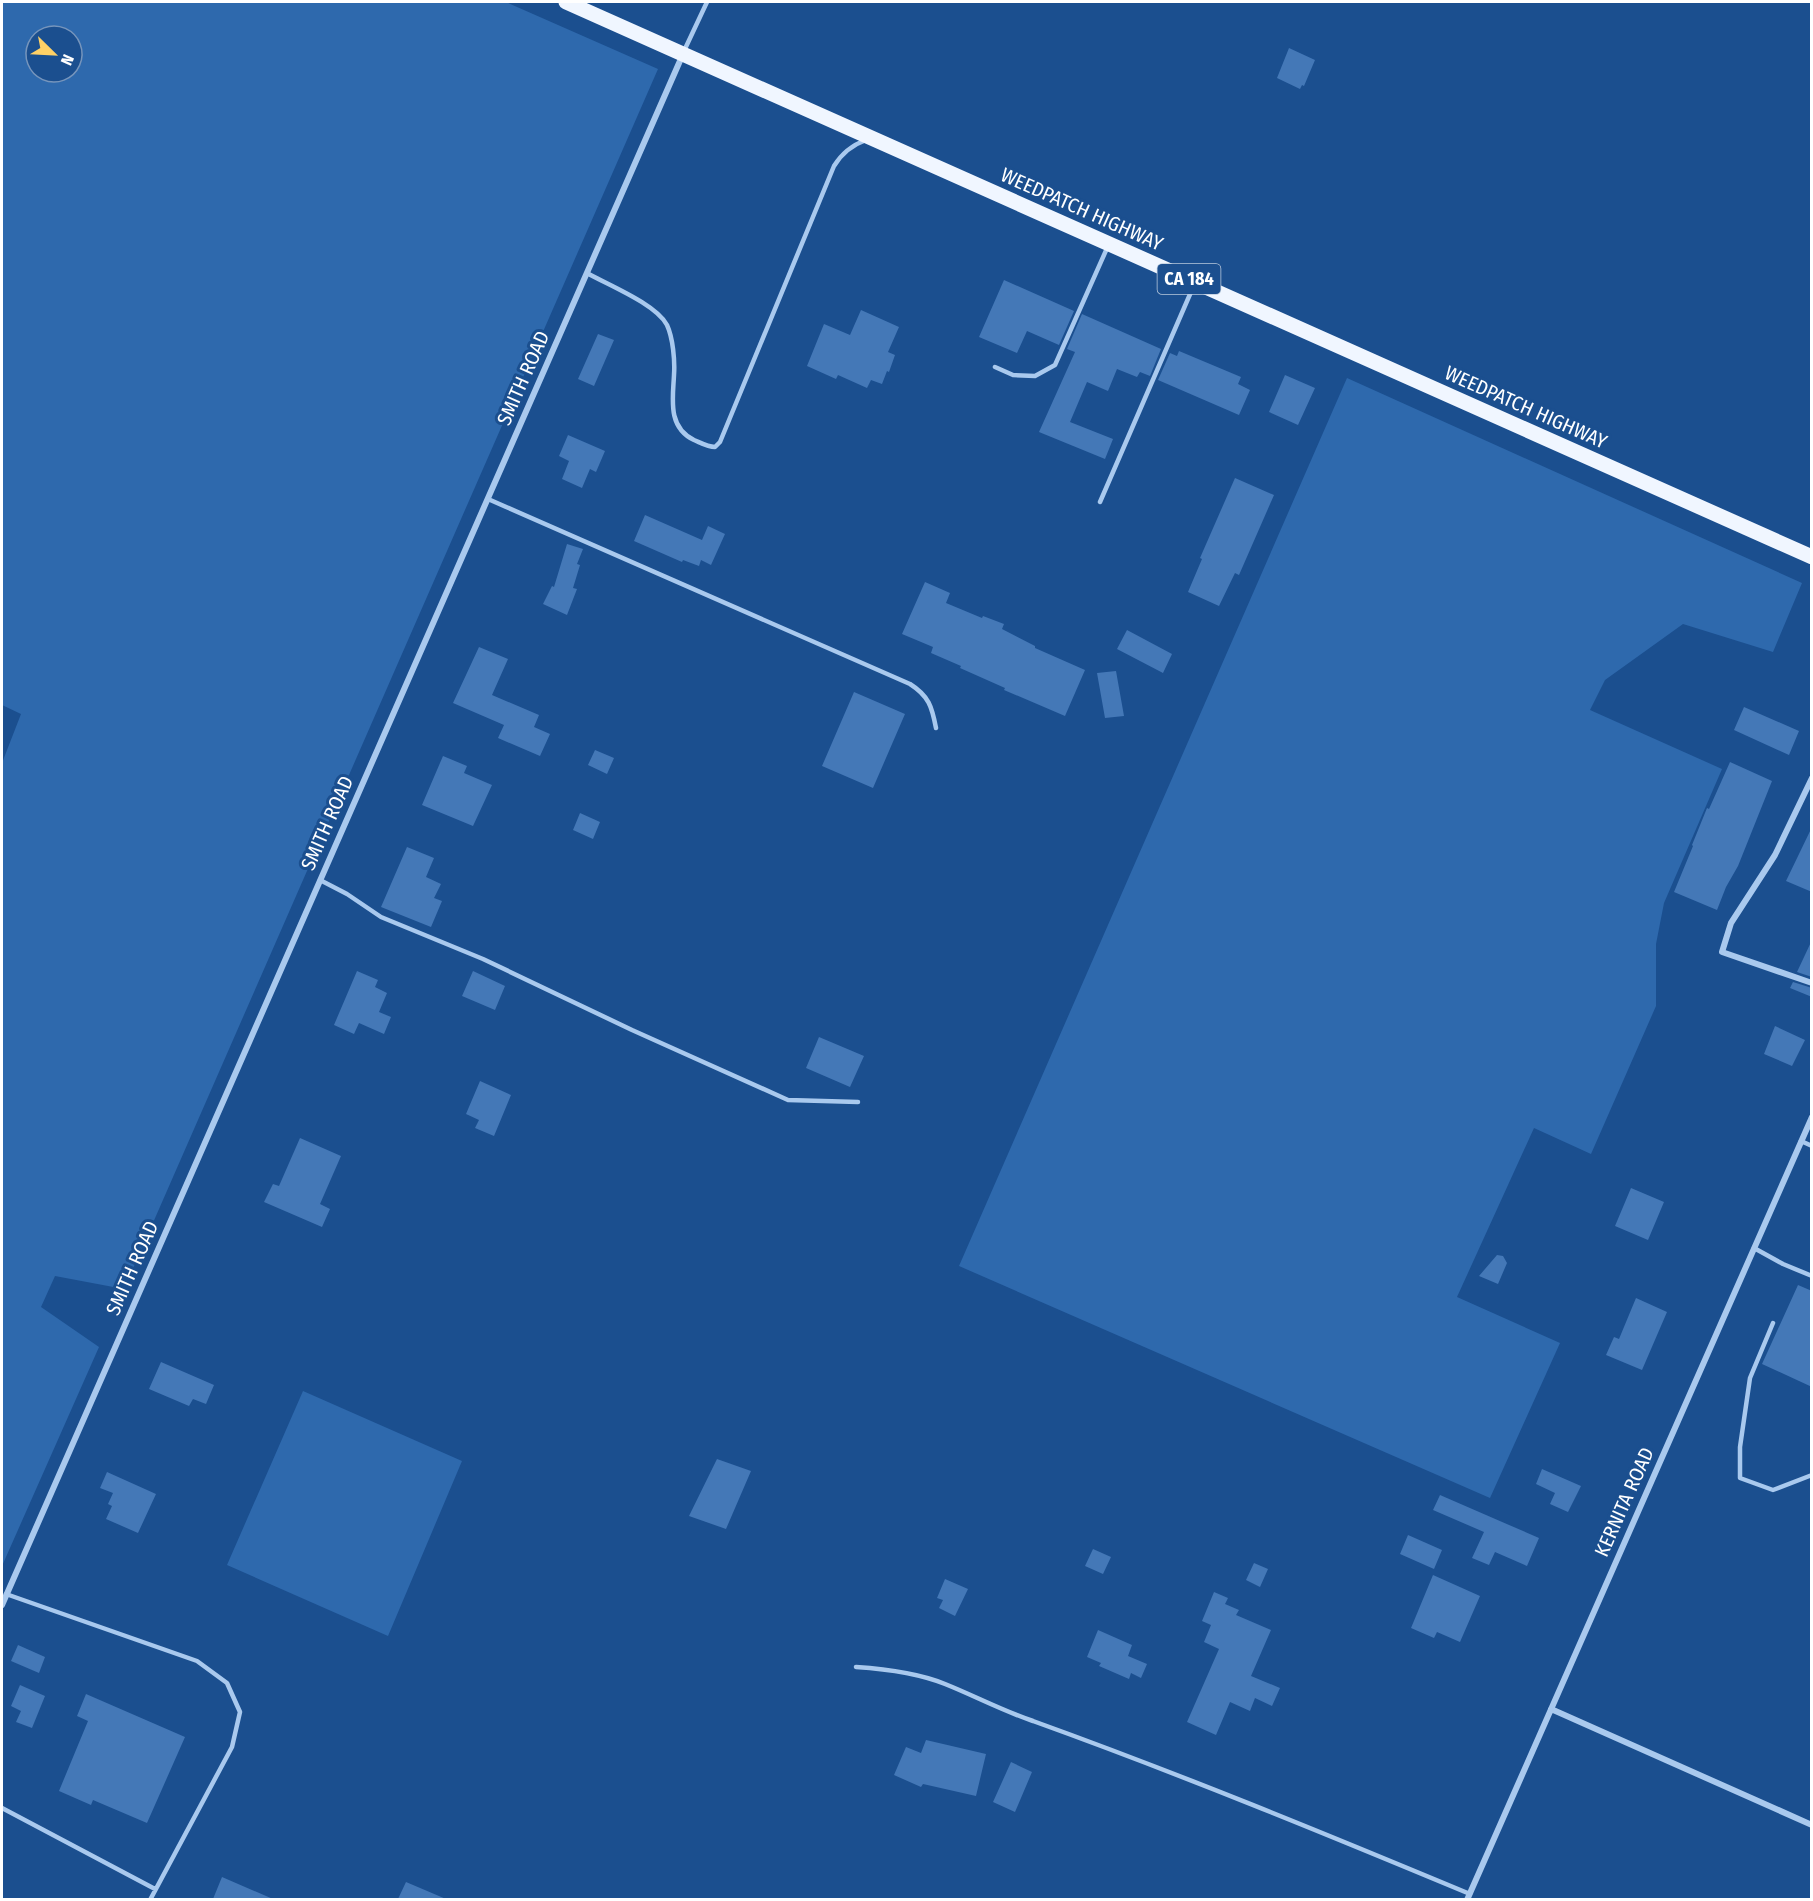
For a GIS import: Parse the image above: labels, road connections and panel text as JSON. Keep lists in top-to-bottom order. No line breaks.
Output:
{"streets":{"main road":["WEEDPATCH HIGHWAY","CA 184"],"street":["SMITH ROAD","KERNITA ROAD"]},"crossings":[["WEEDPATCH HIGHWAY","SMITH ROAD"]],"north":"bottom right"}
